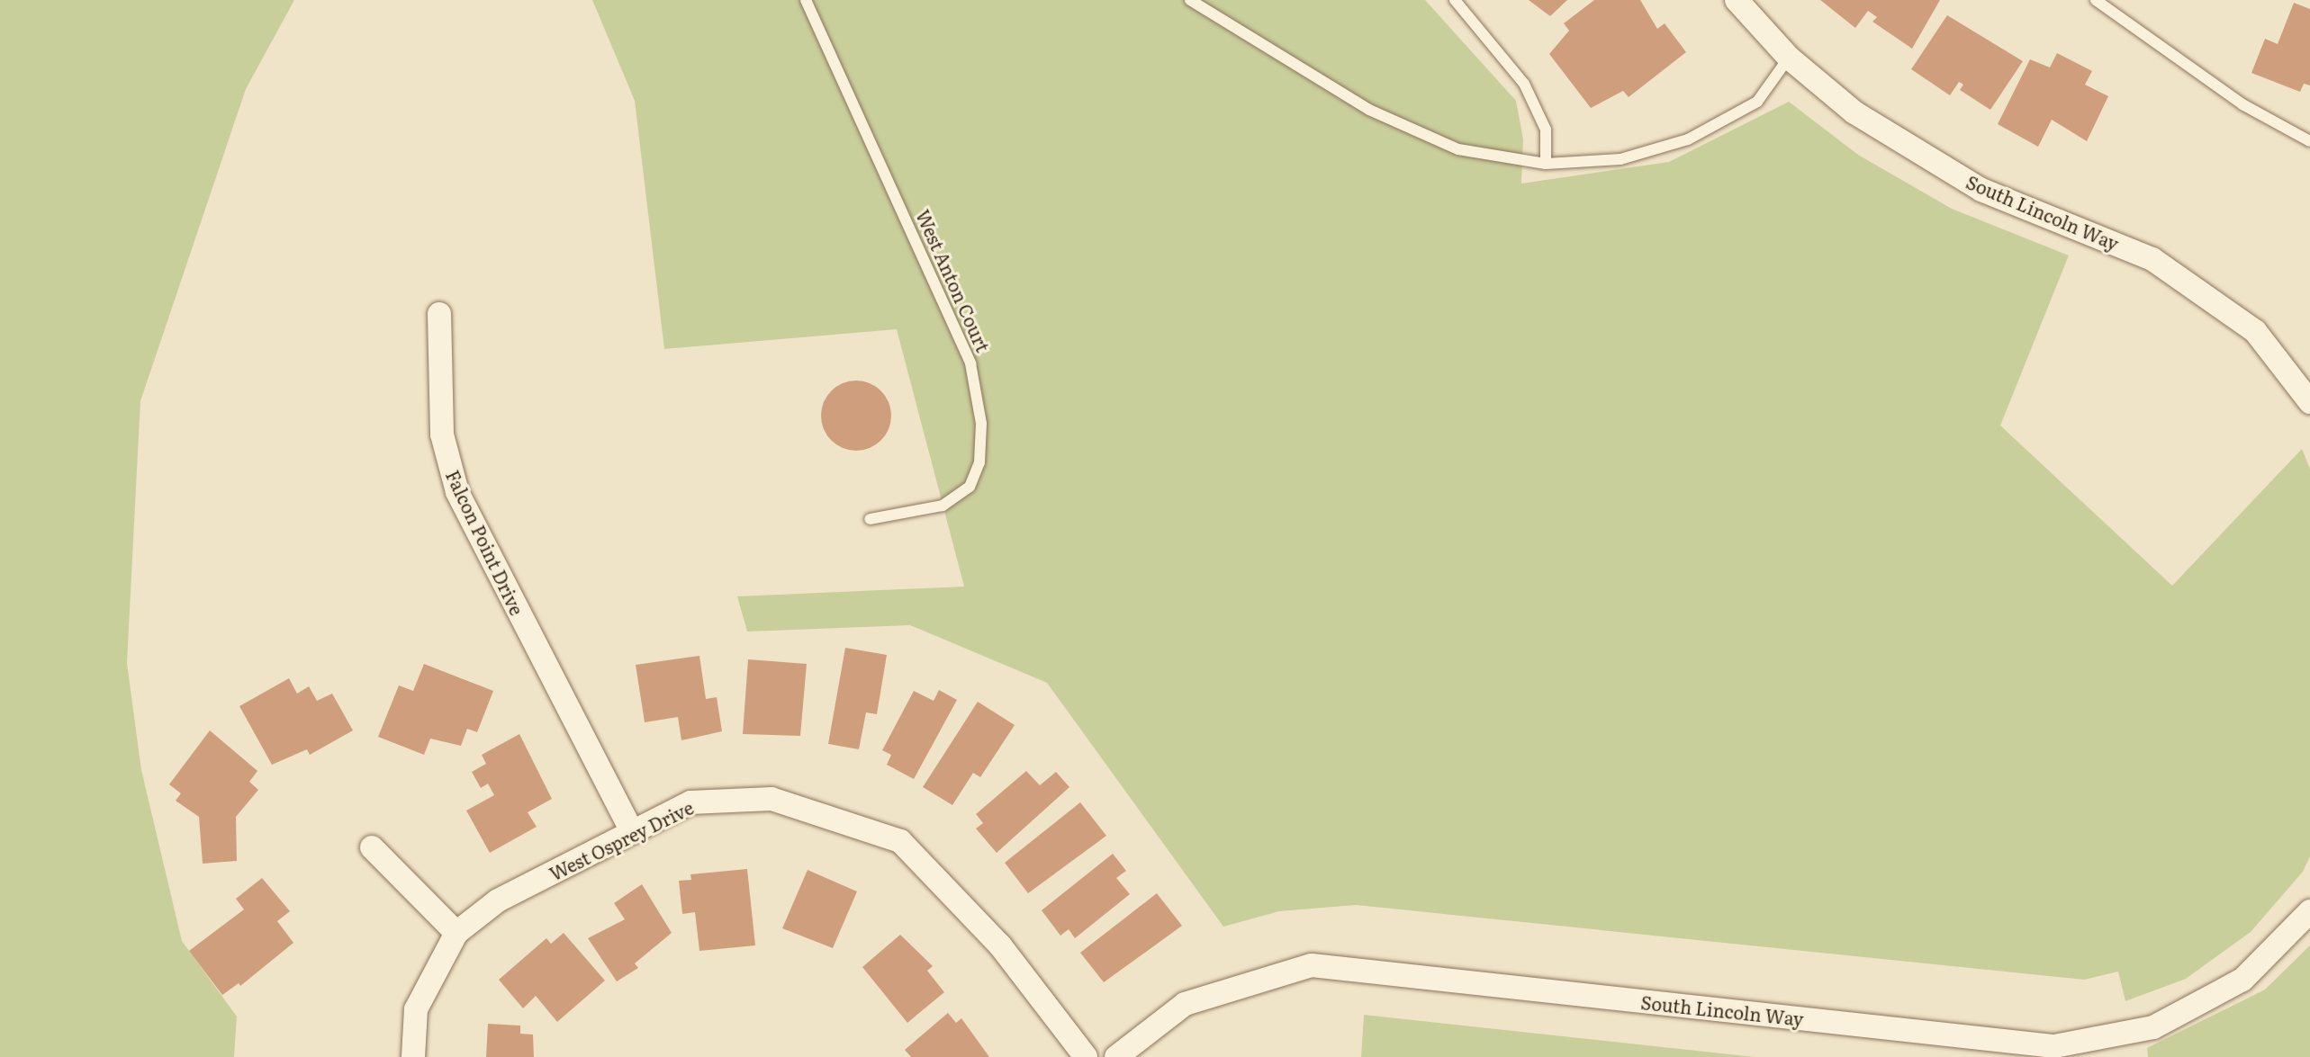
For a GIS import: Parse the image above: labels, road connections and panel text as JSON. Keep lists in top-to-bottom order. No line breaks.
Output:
{"streets":{"street":["South Lincoln Way","Falcon Point Drive","West Osprey Drive"],"lane":["West Anton Court"]},"crossings":[["Falcon Point Drive","West Osprey Drive"]]}
